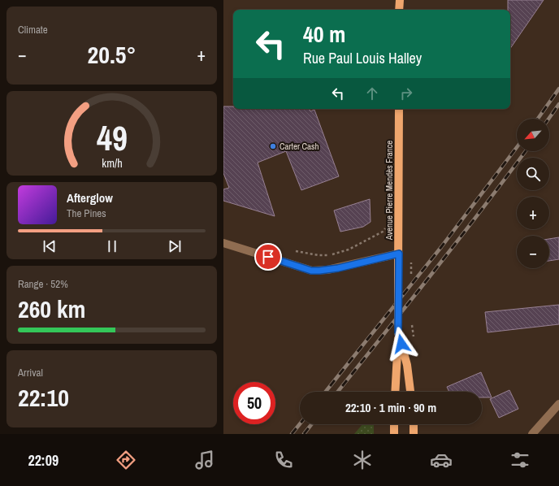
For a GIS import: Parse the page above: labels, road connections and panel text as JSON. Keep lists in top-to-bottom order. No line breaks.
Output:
{"streets":{"main road":["Avenue Pierre Mendès France"]},"places":["Carter Cash"],"north":"bottom left","page":{"tile":["Climate",["Range · 52%","260 km"],["Arrival","22:10"]],"turn":["40 m","Rue Paul Louis Halley"],"heat":["−","20.5°","+"],"map_buttons":["+","−"],"song":["Afterglow","The Pines"],"limit":"50","trip":"22:10 · 1 min · 90 m","tabs":"22:09","gauge":["49","km/h"]}}
